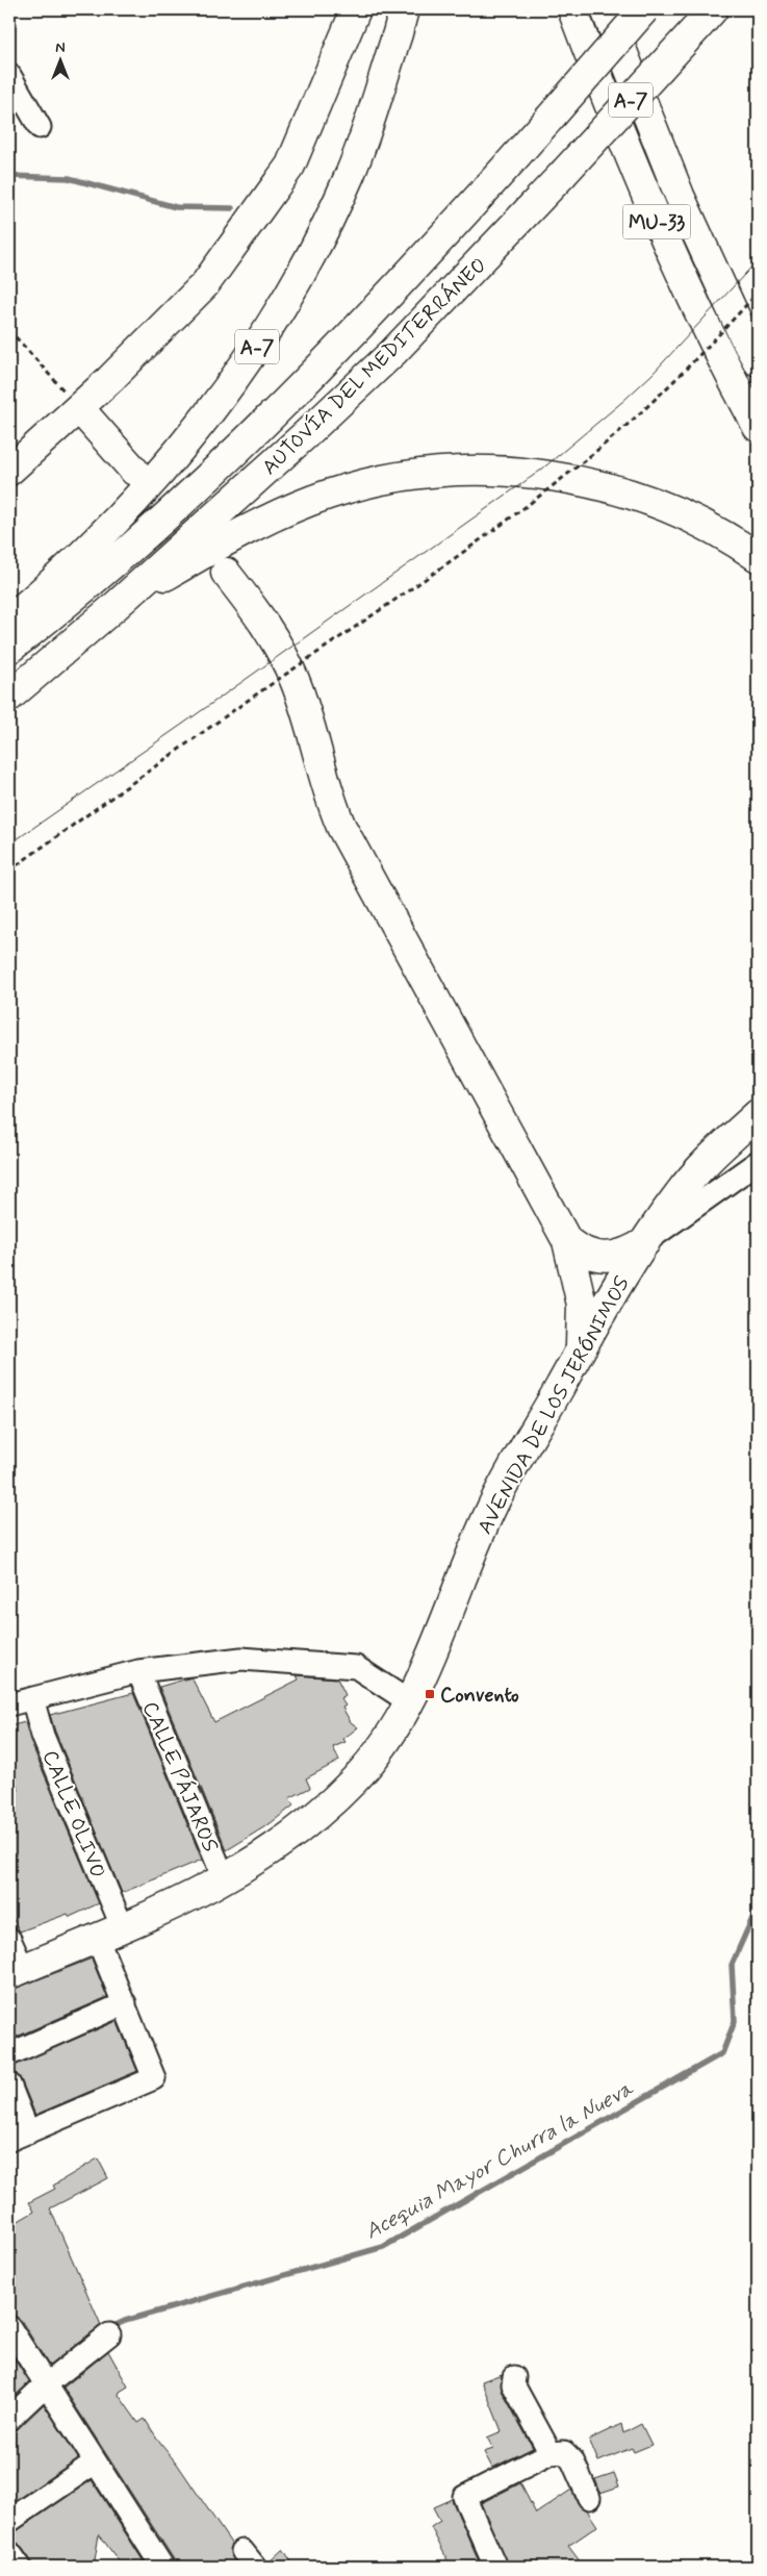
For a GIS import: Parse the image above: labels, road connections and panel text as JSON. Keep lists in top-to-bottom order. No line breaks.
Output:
{"streets":{"main road":["A-7","MU-33","AUTOVÍA DEL MEDITERRÁNEO","AVENIDA DE LOS JERÓNIMOS"],"street":["CALLE PÁJAROS","CALLE OLIVO"]},"crossings":[["AVENIDA DE LOS JERÓNIMOS","CALLE PÁJAROS"],["AVENIDA DE LOS JERÓNIMOS","CALLE OLIVO"]],"water":["Acequia Mayor Churra la Nueva"],"places":{"transit":["Convento"]},"north":"top"}
